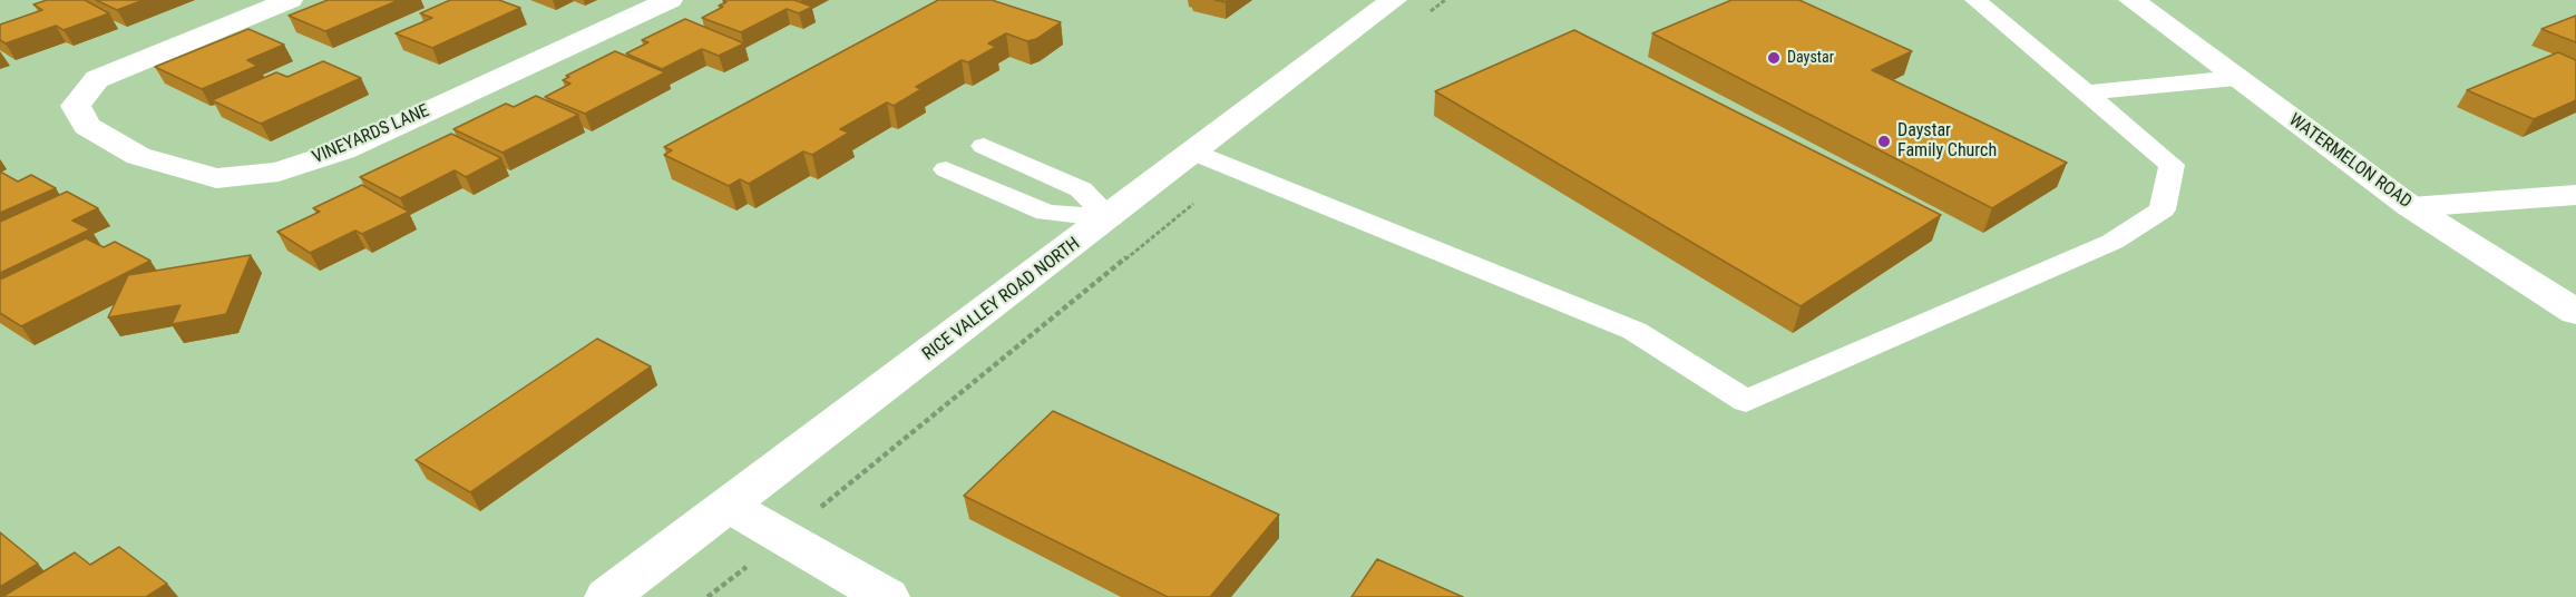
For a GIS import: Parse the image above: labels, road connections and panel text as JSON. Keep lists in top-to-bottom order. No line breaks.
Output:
{"streets":{"street":["VINEYARDS LANE","WATERMELON ROAD","RICE VALLEY ROAD NORTH"]},"places":["Daystar","Daystar Family Church"]}
